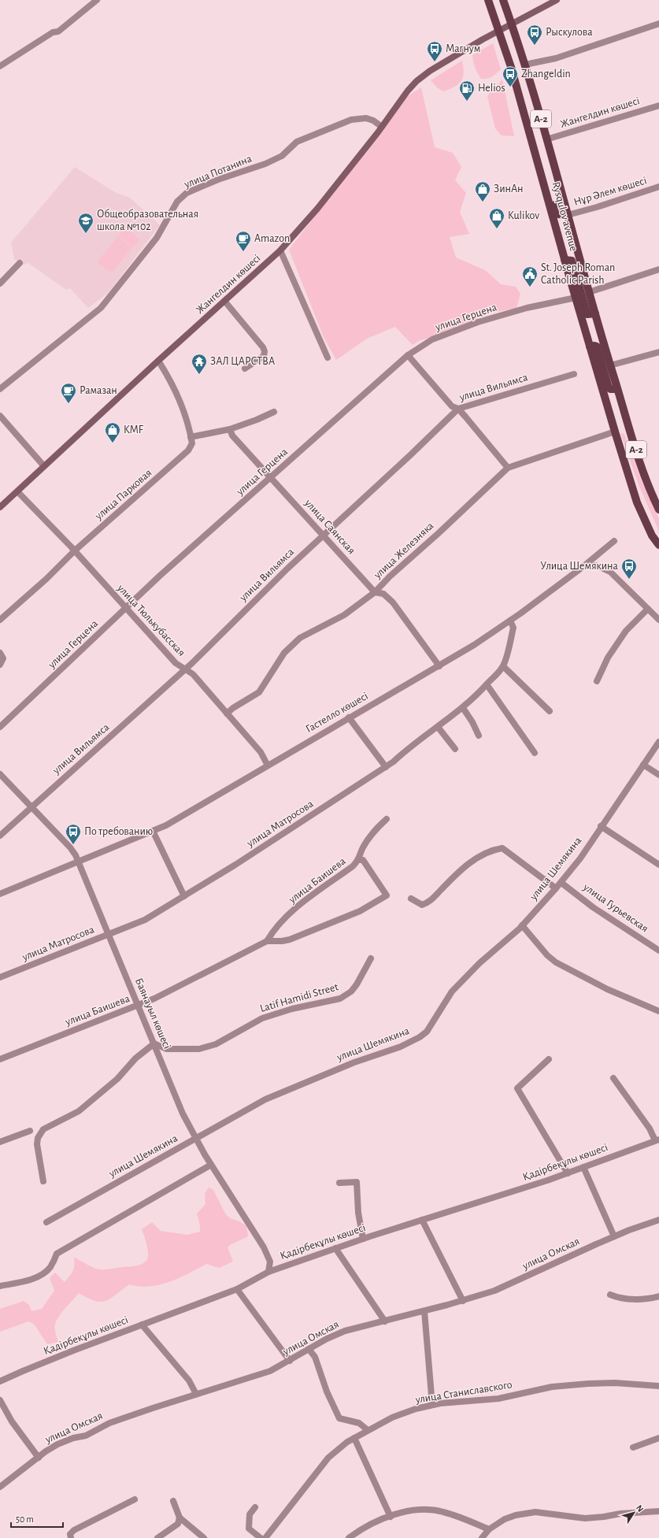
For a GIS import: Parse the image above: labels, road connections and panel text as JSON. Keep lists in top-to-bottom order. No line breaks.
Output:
{"streets":{"main road":["Жангелдин көшесі","A-2","Rysqulov avenue"],"street":["улица Потанина","Нұр Әлем көшесі","улица Герцена","улица Вильямса","улица Парковая","улица Саянская","улица Железняка","улица Тюлькубасская","Гастелло көшесі","улица Матросова","улица Шемякина","улица Баишева","улица Гурьевская","Latif Hamidi Street","Баянауыл көшесі","Қадірбекұлы көшесі","улица Омская","улица Станиславского"]},"crossings":[["Жангелдин көшесі","улица Потанина"],["Жангелдин көшесі","Rysqulov avenue"],["Жангелдин көшесі","улица Парковая"],["Жангелдин көшесі","улица Тюлькубасская"],["Нұр Әлем көшесі","Rysqulov avenue"],["Rysqulov avenue","улица Герцена"],["Rysqulov avenue","улица Железняка"],["улица Герцена","улица Саянская"],["улица Герцена","улица Тюлькубасская"],["улица Вильямса","улица Саянская"],["улица Вильямса","улица Тюлькубасская"],["улица Вильямса","Баянауыл көшесі"],["улица Парковая","улица Тюлькубасская"],["улица Саянская","улица Железняка"],["улица Саянская","Гастелло көшесі"],["улица Железняка","улица Тюлькубасская"],["улица Тюлькубасская","Гастелло көшесі"],["Гастелло көшесі","улица Матросова"],["Гастелло көшесі","Баянауыл көшесі"],["улица Матросова","Баянауыл көшесі"],["улица Шемякина","улица Гурьевская"],["улица Шемякина","Баянауыл көшесі"],["улица Баишева","Баянауыл көшесі"],["Latif Hamidi Street","Баянауыл көшесі"],["Баянауыл көшесі","Қадірбекұлы көшесі"]],"places":{"bus stop":["Рыскулова","Магнум","Zhangeldin","Улица Шемякина","По требованию"],"fuel station":["Helios"],"shop":["ЗинАн","Kulikov","KMF"],"school or university":["Общеобразовательная школа №102"],"cafe":["Amazon","Рамазан"],"public building":["St. Joseph Roman Catholic Parish"],"temple":["ЗАЛ ЦАРСТВА"]},"scale_bar":"50 m","north":"top right"}
